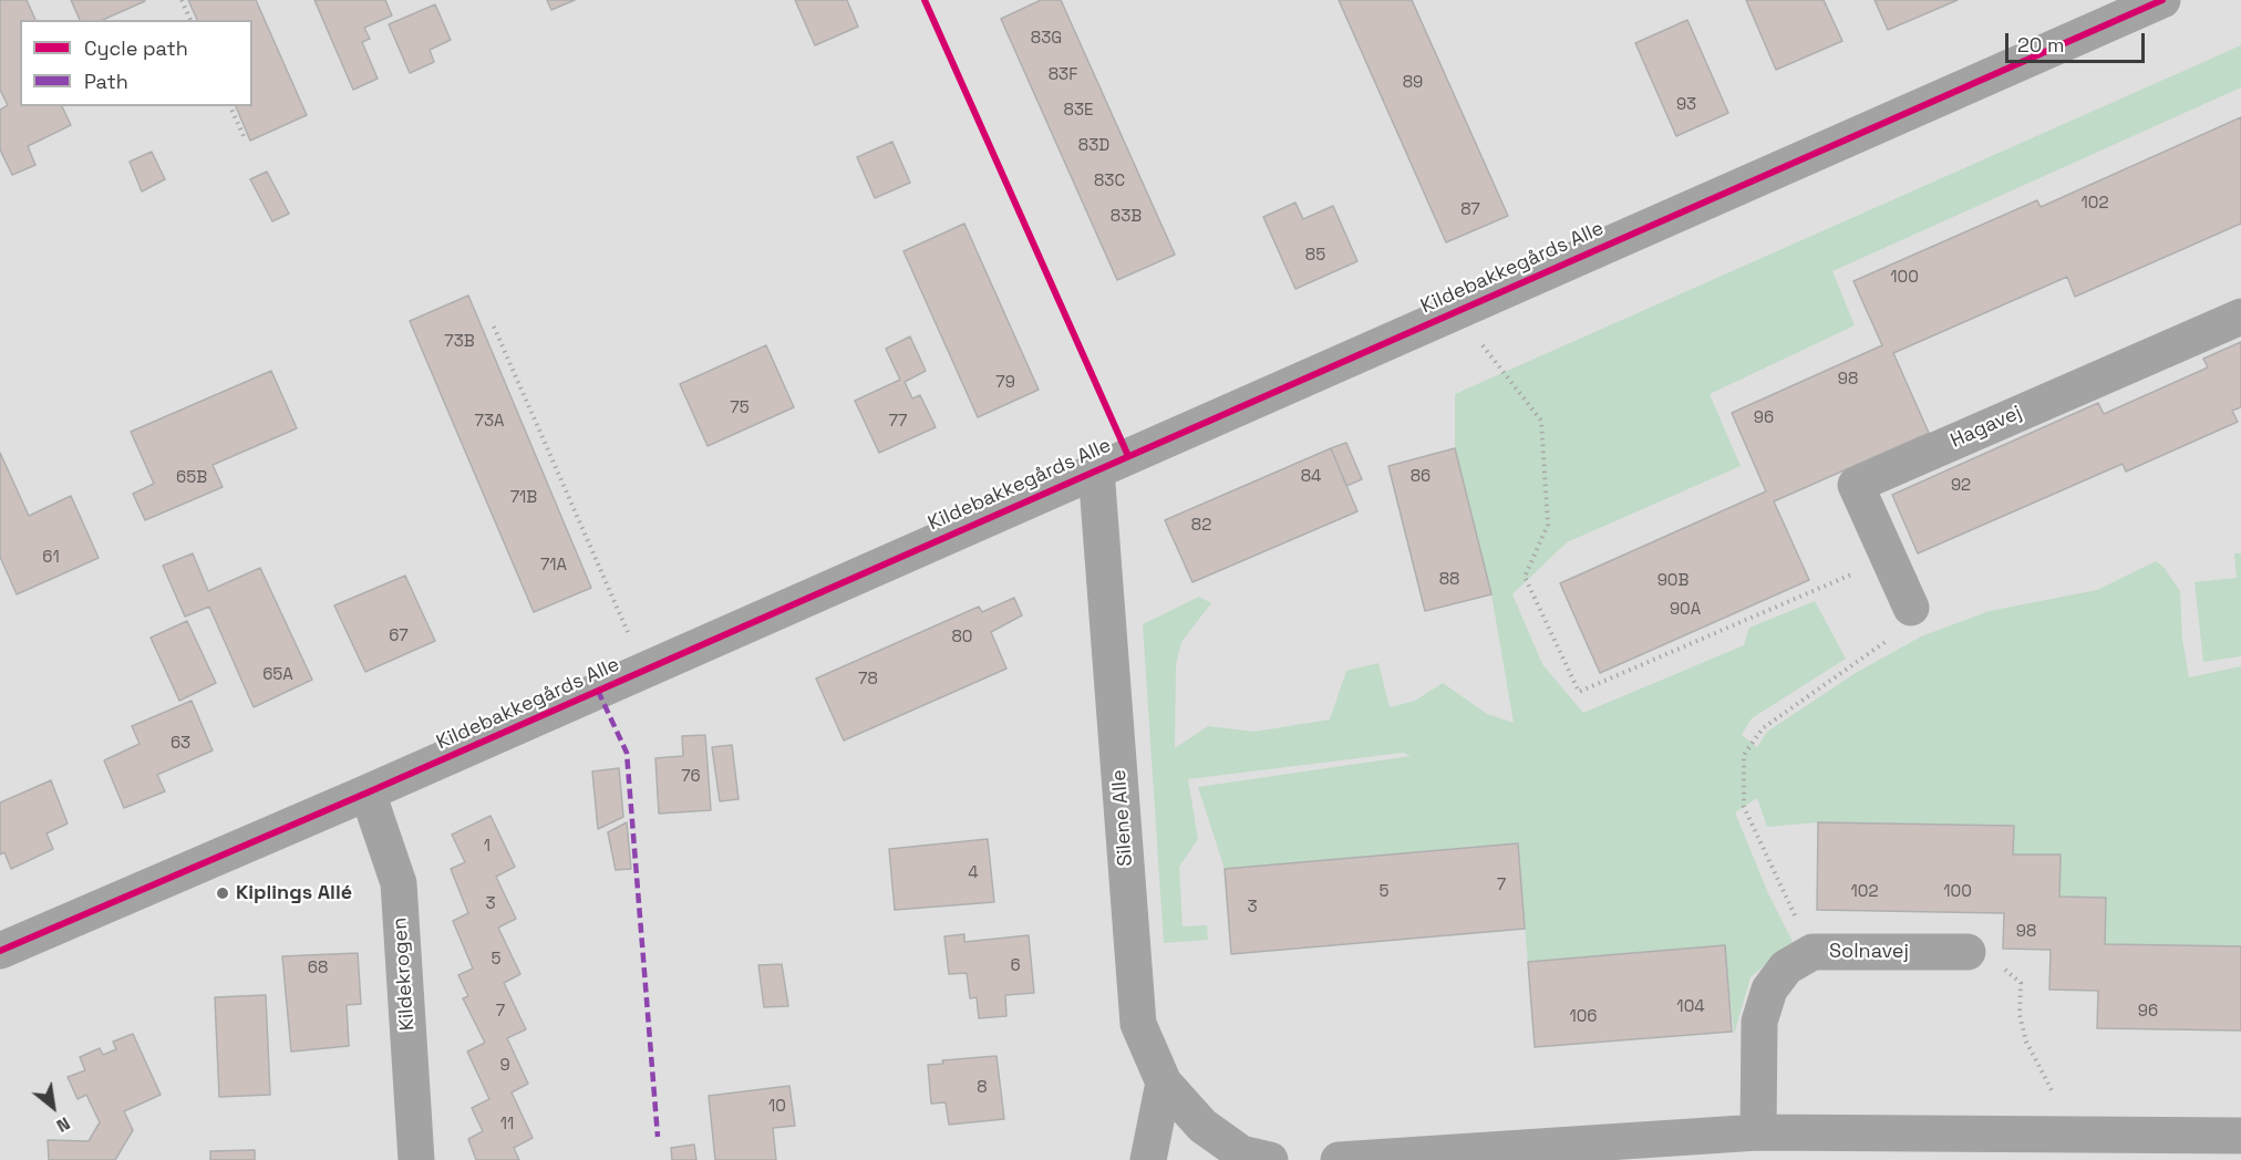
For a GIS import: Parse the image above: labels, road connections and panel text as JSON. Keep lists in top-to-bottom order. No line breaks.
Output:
{"streets":{"street":["Kildebakkegårds Alle","Hagavej","Silene Alle","Solnavej","Kildekrogen"]},"crossings":[["Kildebakkegårds Alle","Silene Alle"],["Kildebakkegårds Alle","Kildekrogen"]],"places":["Kiplings Allé"],"house_numbers":["83G","83F","89","93","83E","83D","83C","102","87","83B","85","100","73B","98","79","75","96","73A","77","84","86","65B","92","71B","82","61","71A","88","90B","90A","67","80","65A","78","63","76","1","4","7","5","102","100","3","3","98","5","6","68","104","7","96","106","9","8","10","11"],"legend":["Cycle path","Path"],"scale_bar":"20 m","north":"bottom right"}
